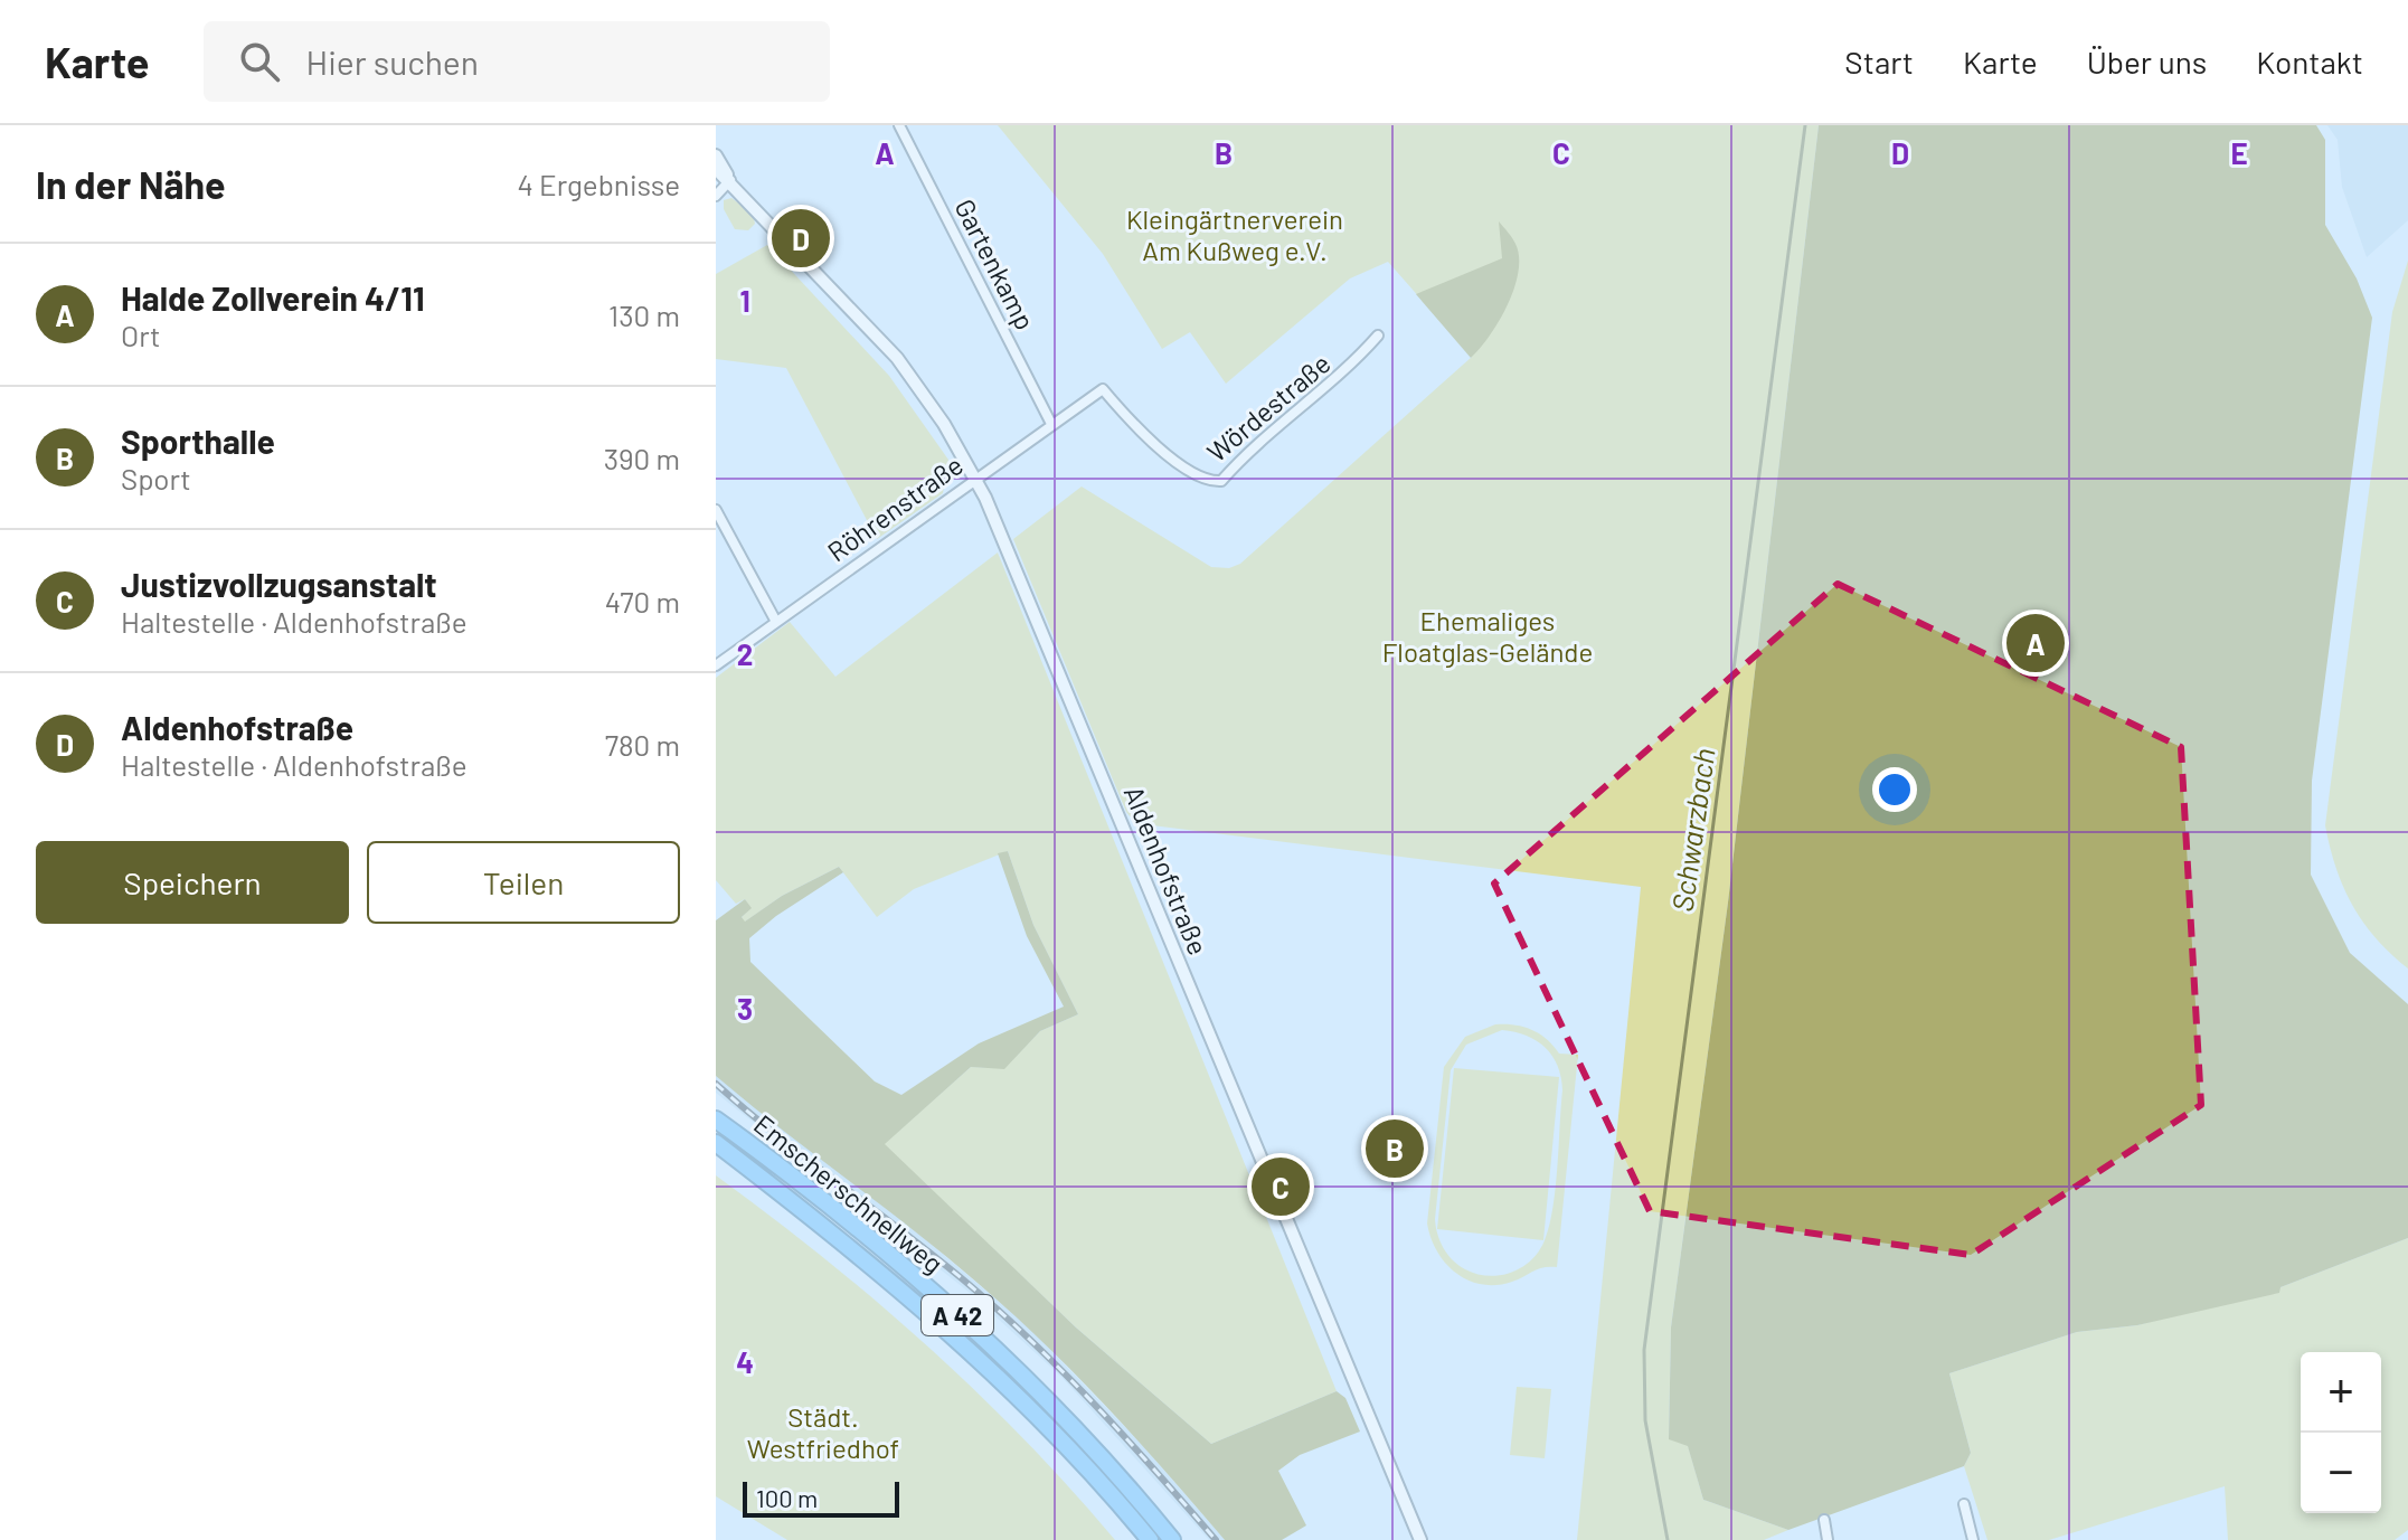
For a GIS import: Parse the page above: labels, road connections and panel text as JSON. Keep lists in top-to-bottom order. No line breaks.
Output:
{"streets":{"highway":["Emscherschnellweg","A 42"],"street":["Gartenkamp","Wördestraße","Röhrenstraße","Aldenhofstraße"]},"crossings":[["Gartenkamp","Röhrenstraße"],["Wördestraße","Röhrenstraße"],["Röhrenstraße","Aldenhofstraße"]],"water":["Schwarzbach"],"parks":["Kleingärtnerverein Am Kußweg e.V.","Ehemaliges Floatglas-Gelände","Städt. Westfriedhof"],"scale_bar":"100 m","page":{"header":"Karte","search":"Hier suchen","nav":["Start","Karte","Über uns","Kontakt"],"heading":["In der Nähe","4 Ergebnisse"],"pins":["D","A","B","C"],"list":[{"mark":"A","name":"Halde Zollverein 4/11","note":"Ort","value":"130 m"},{"mark":"B","name":"Sporthalle","note":"Sport","value":"390 m"},{"mark":"C","name":"Justizvollzugsanstalt","note":"Haltestelle · Aldenhofstraße","value":"470 m"},{"mark":"D","name":"Aldenhofstraße","note":"Haltestelle · Aldenhofstraße","value":"780 m"}],"buttons":["Speichern","Teilen"],"map_buttons":["+","−"],"scale":"100 m"},"grid":{"columns":["A","B","C","D","E"],"rows":["1","2","3","4"]}}
